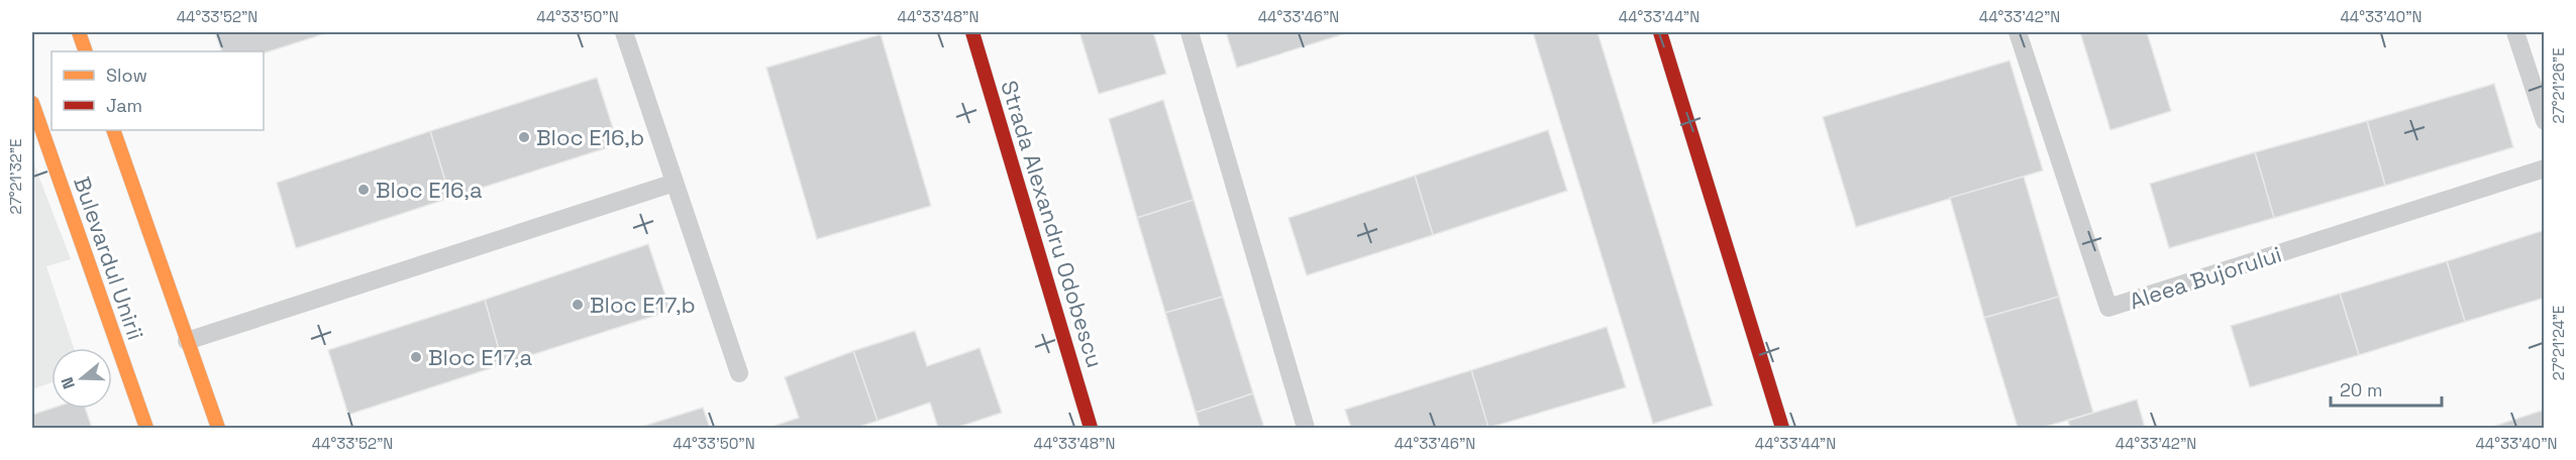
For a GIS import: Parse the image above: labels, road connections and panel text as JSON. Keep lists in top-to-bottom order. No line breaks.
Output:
{"streets":{"street":["Strada Alexandru Odobescu","Bulevardul Unirii"],"lane":["Aleea Bujorului"]},"places":["Bloc E16,b","Bloc E16,a","Bloc E17,b","Bloc E17,a"],"legend":["Slow","Jam"],"scale_bar":"20 m","north":"left","coordinates":["44°33'52\"N","44°33'50\"N","44°33'48\"N","44°33'46\"N","44°33'44\"N","44°33'42\"N","44°33'40\"N","27°21'26\"E","27°21'32\"E","27°21'24\"E"]}
